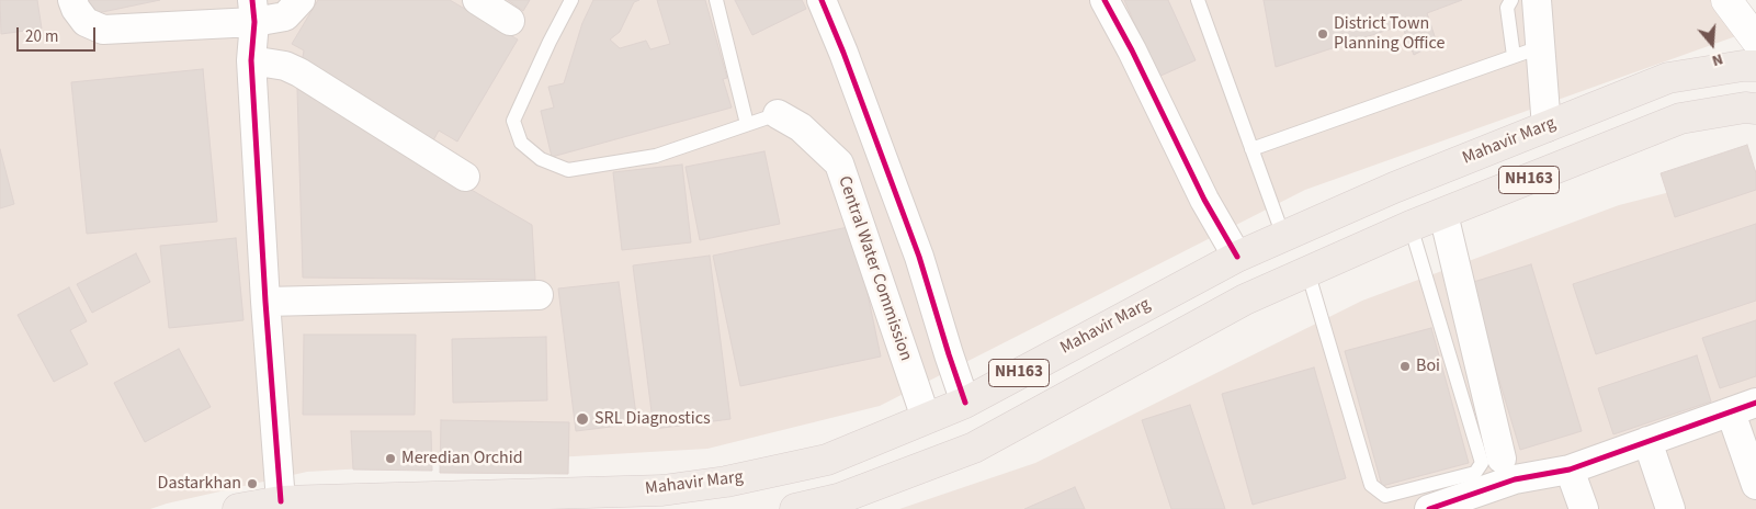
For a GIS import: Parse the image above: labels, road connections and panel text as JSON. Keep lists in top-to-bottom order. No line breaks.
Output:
{"streets":{"highway":["Mahavir Marg","NH163"],"street":["Central Water Commission"]},"crossings":[["Mahavir Marg","Central Water Commission"]],"places":["District Town Planning Office","Boi","SRL Diagnostics","Meredian Orchid","Dastarkhan"],"scale_bar":"20 m","north":"bottom"}
